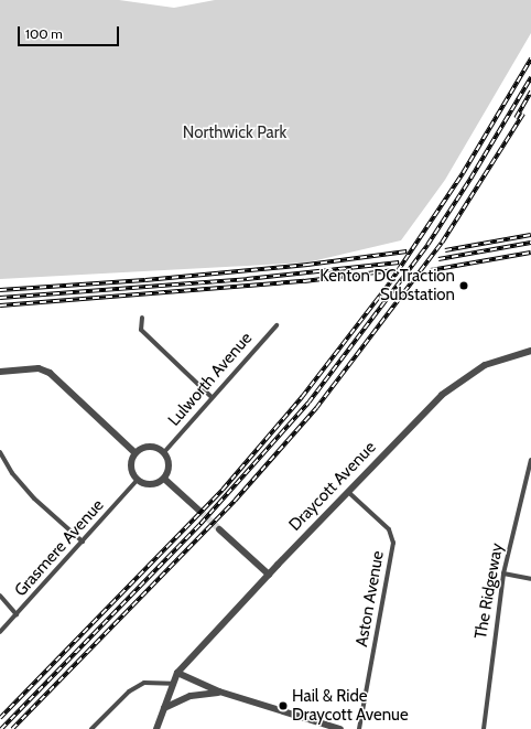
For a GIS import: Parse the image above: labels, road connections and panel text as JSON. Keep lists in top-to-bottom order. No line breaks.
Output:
{"streets":{"street":["Lulworth Avenue","Draycott Avenue","Grasmere Avenue","The Ridgeway","Aston Avenue"]},"crossings":[["Lulworth Avenue","Grasmere Avenue"],["Draycott Avenue","Aston Avenue"]],"parks":["Northwick Park"],"places":["Kenton DC Traction Substation","Hail & Ride Draycott Avenue"],"scale_bar":"100 m"}
